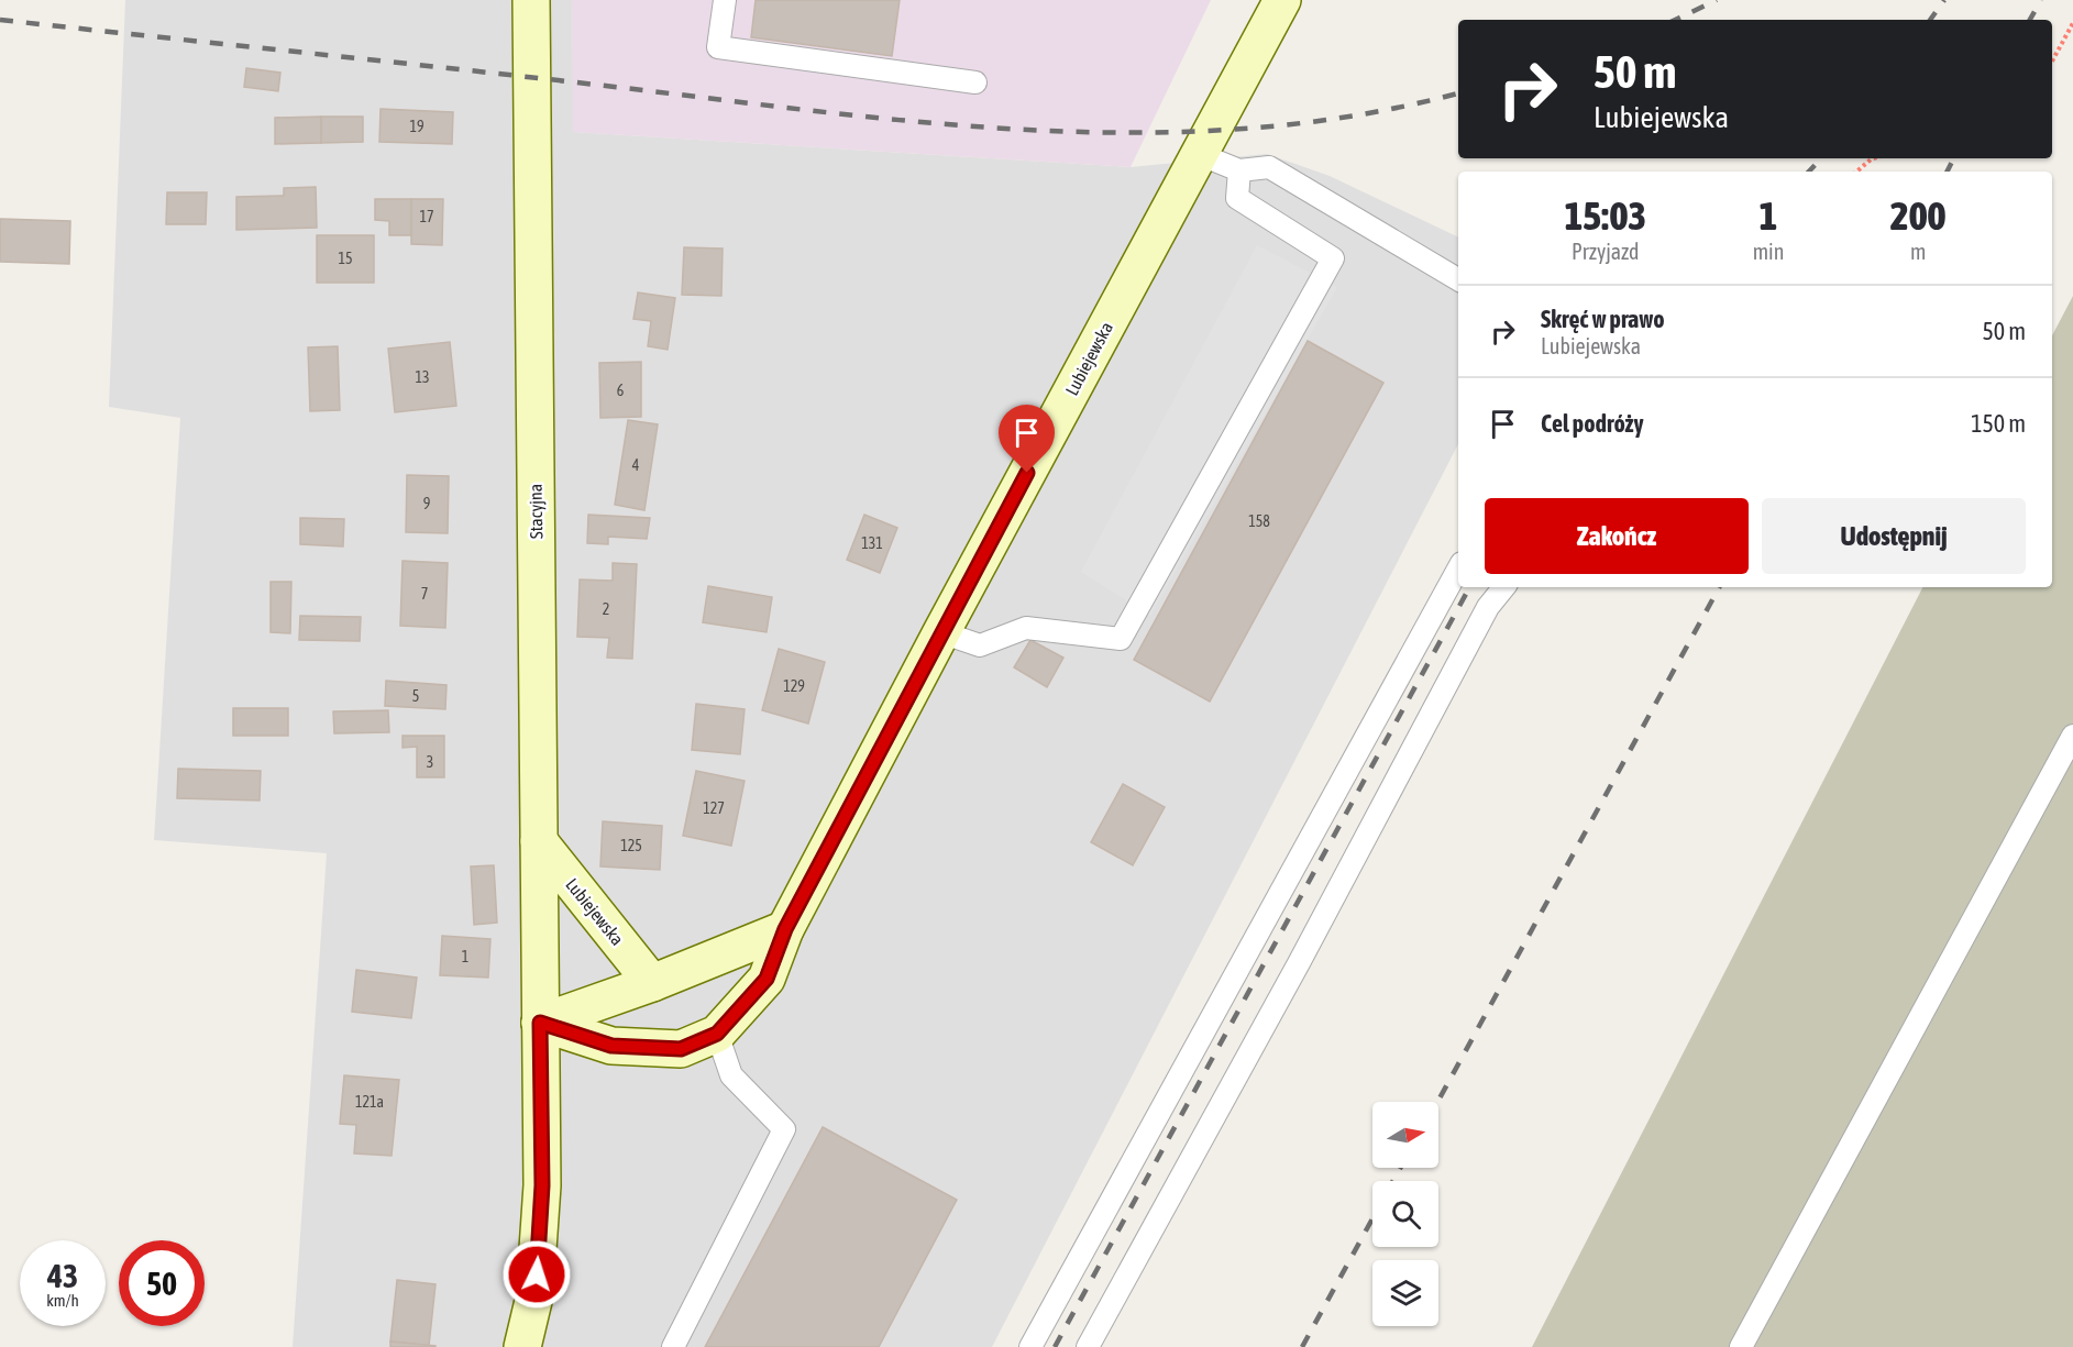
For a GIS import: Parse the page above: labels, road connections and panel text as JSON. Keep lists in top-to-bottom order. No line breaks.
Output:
{"streets":{"main road":["Lubiejewska","Stacyjna"]},"crossings":[["Lubiejewska","Stacyjna"]],"house_numbers":["19","17","15","13","6","4","9","158","131","7","2","129","5","3","127","125","1","121a"],"north":"right","page":{"turn":["50 m","Lubiejewska"],"eta":["15:03","Przyjazd","1","min","200","m"],"list":[{"name":"Skręć w prawo","note":"Lubiejewska","value":"50 m"},{"name":"Cel podróży","value":"150 m"}],"buttons":["Zakończ","Udostępnij"],"speed":"43 km/h","limit":"50"}}
